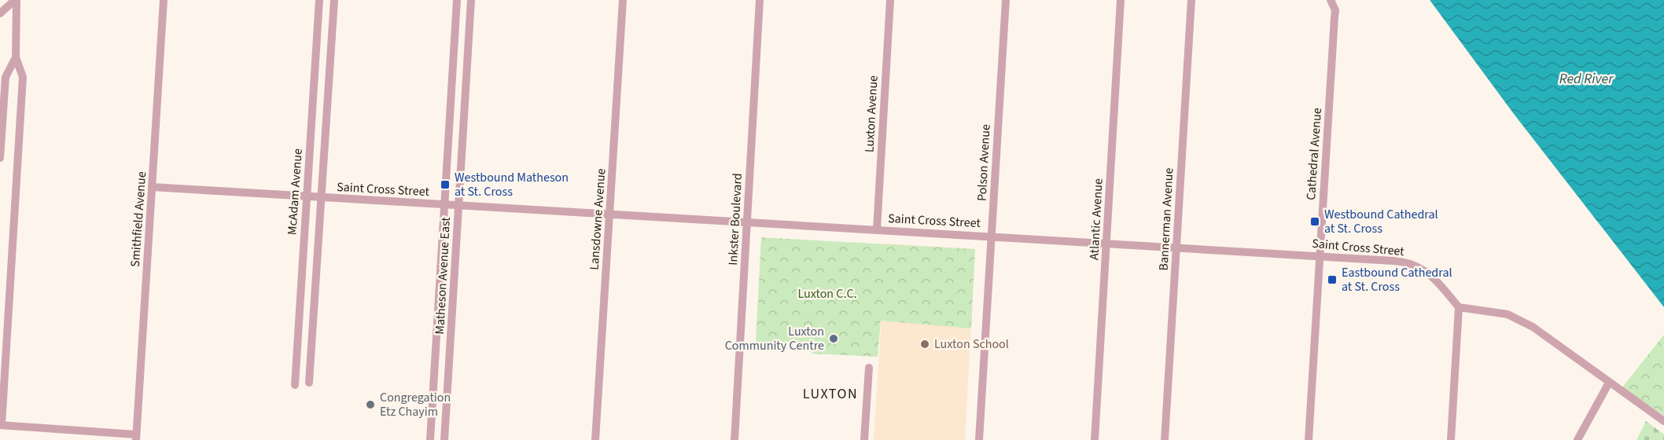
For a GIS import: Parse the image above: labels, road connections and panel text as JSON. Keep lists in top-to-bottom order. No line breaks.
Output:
{"streets":{"street":["Luxton Avenue","Cathedral Avenue","Polson Avenue","Saint Cross Street","McAdam Avenue","Smithfield Avenue","Lansdowne Avenue","Inkster Boulevard","Atlantic Avenue","Bannerman Avenue","Matheson Avenue East"]},"crossings":[["Luxton Avenue","Saint Cross Street"],["Cathedral Avenue","Saint Cross Street"],["Polson Avenue","Saint Cross Street"],["Saint Cross Street","McAdam Avenue"],["Saint Cross Street","Smithfield Avenue"],["Saint Cross Street","Lansdowne Avenue"],["Saint Cross Street","Inkster Boulevard"],["Saint Cross Street","Atlantic Avenue"],["Saint Cross Street","Bannerman Avenue"],["Saint Cross Street","Matheson Avenue East"]],"districts":["LUXTON"],"water":["Red River"],"parks":["Luxton C.C."],"places":{"transit":["Westbound Matheson at St. Cross","Westbound Cathedral at St. Cross","Eastbound Cathedral at St. Cross"],"other":["Luxton Community Centre","Luxton School","Congregation Etz Chayim"]}}
